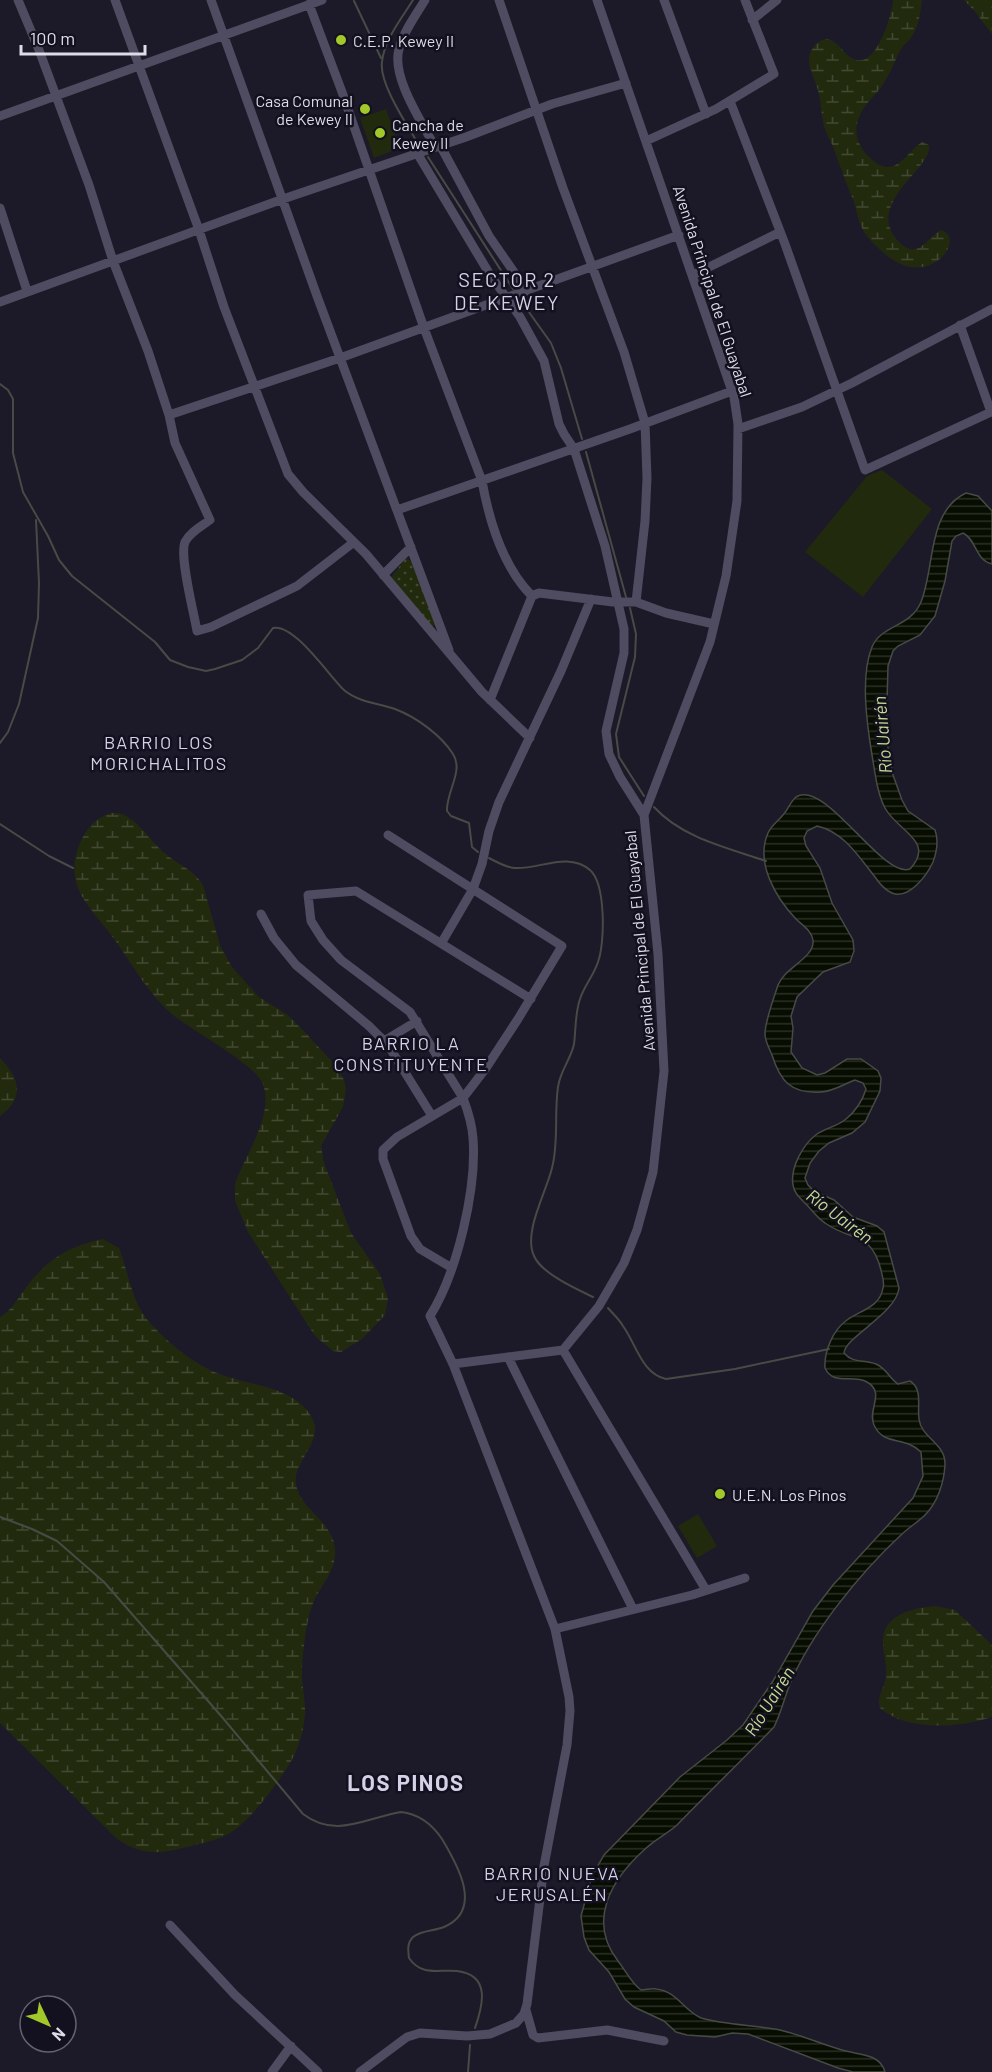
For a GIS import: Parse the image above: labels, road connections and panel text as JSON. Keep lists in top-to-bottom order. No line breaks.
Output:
{"streets":{"street":["Avenida Principal de El Guayabal"]},"districts":["SECTOR 2 DE KEWEY","BARRIO LOS MORICHALITOS","BARRIO LA CONSTITUYENTE","LOS PINOS","BARRIO NUEVA JERUSALÉN"],"water":["Río Uairén"],"places":["C.E.P. Kewey II","Casa Comunal de Kewey II","Cancha de Kewey II","U.E.N. Los Pinos"],"scale_bar":"100 m","north":"bottom right"}
